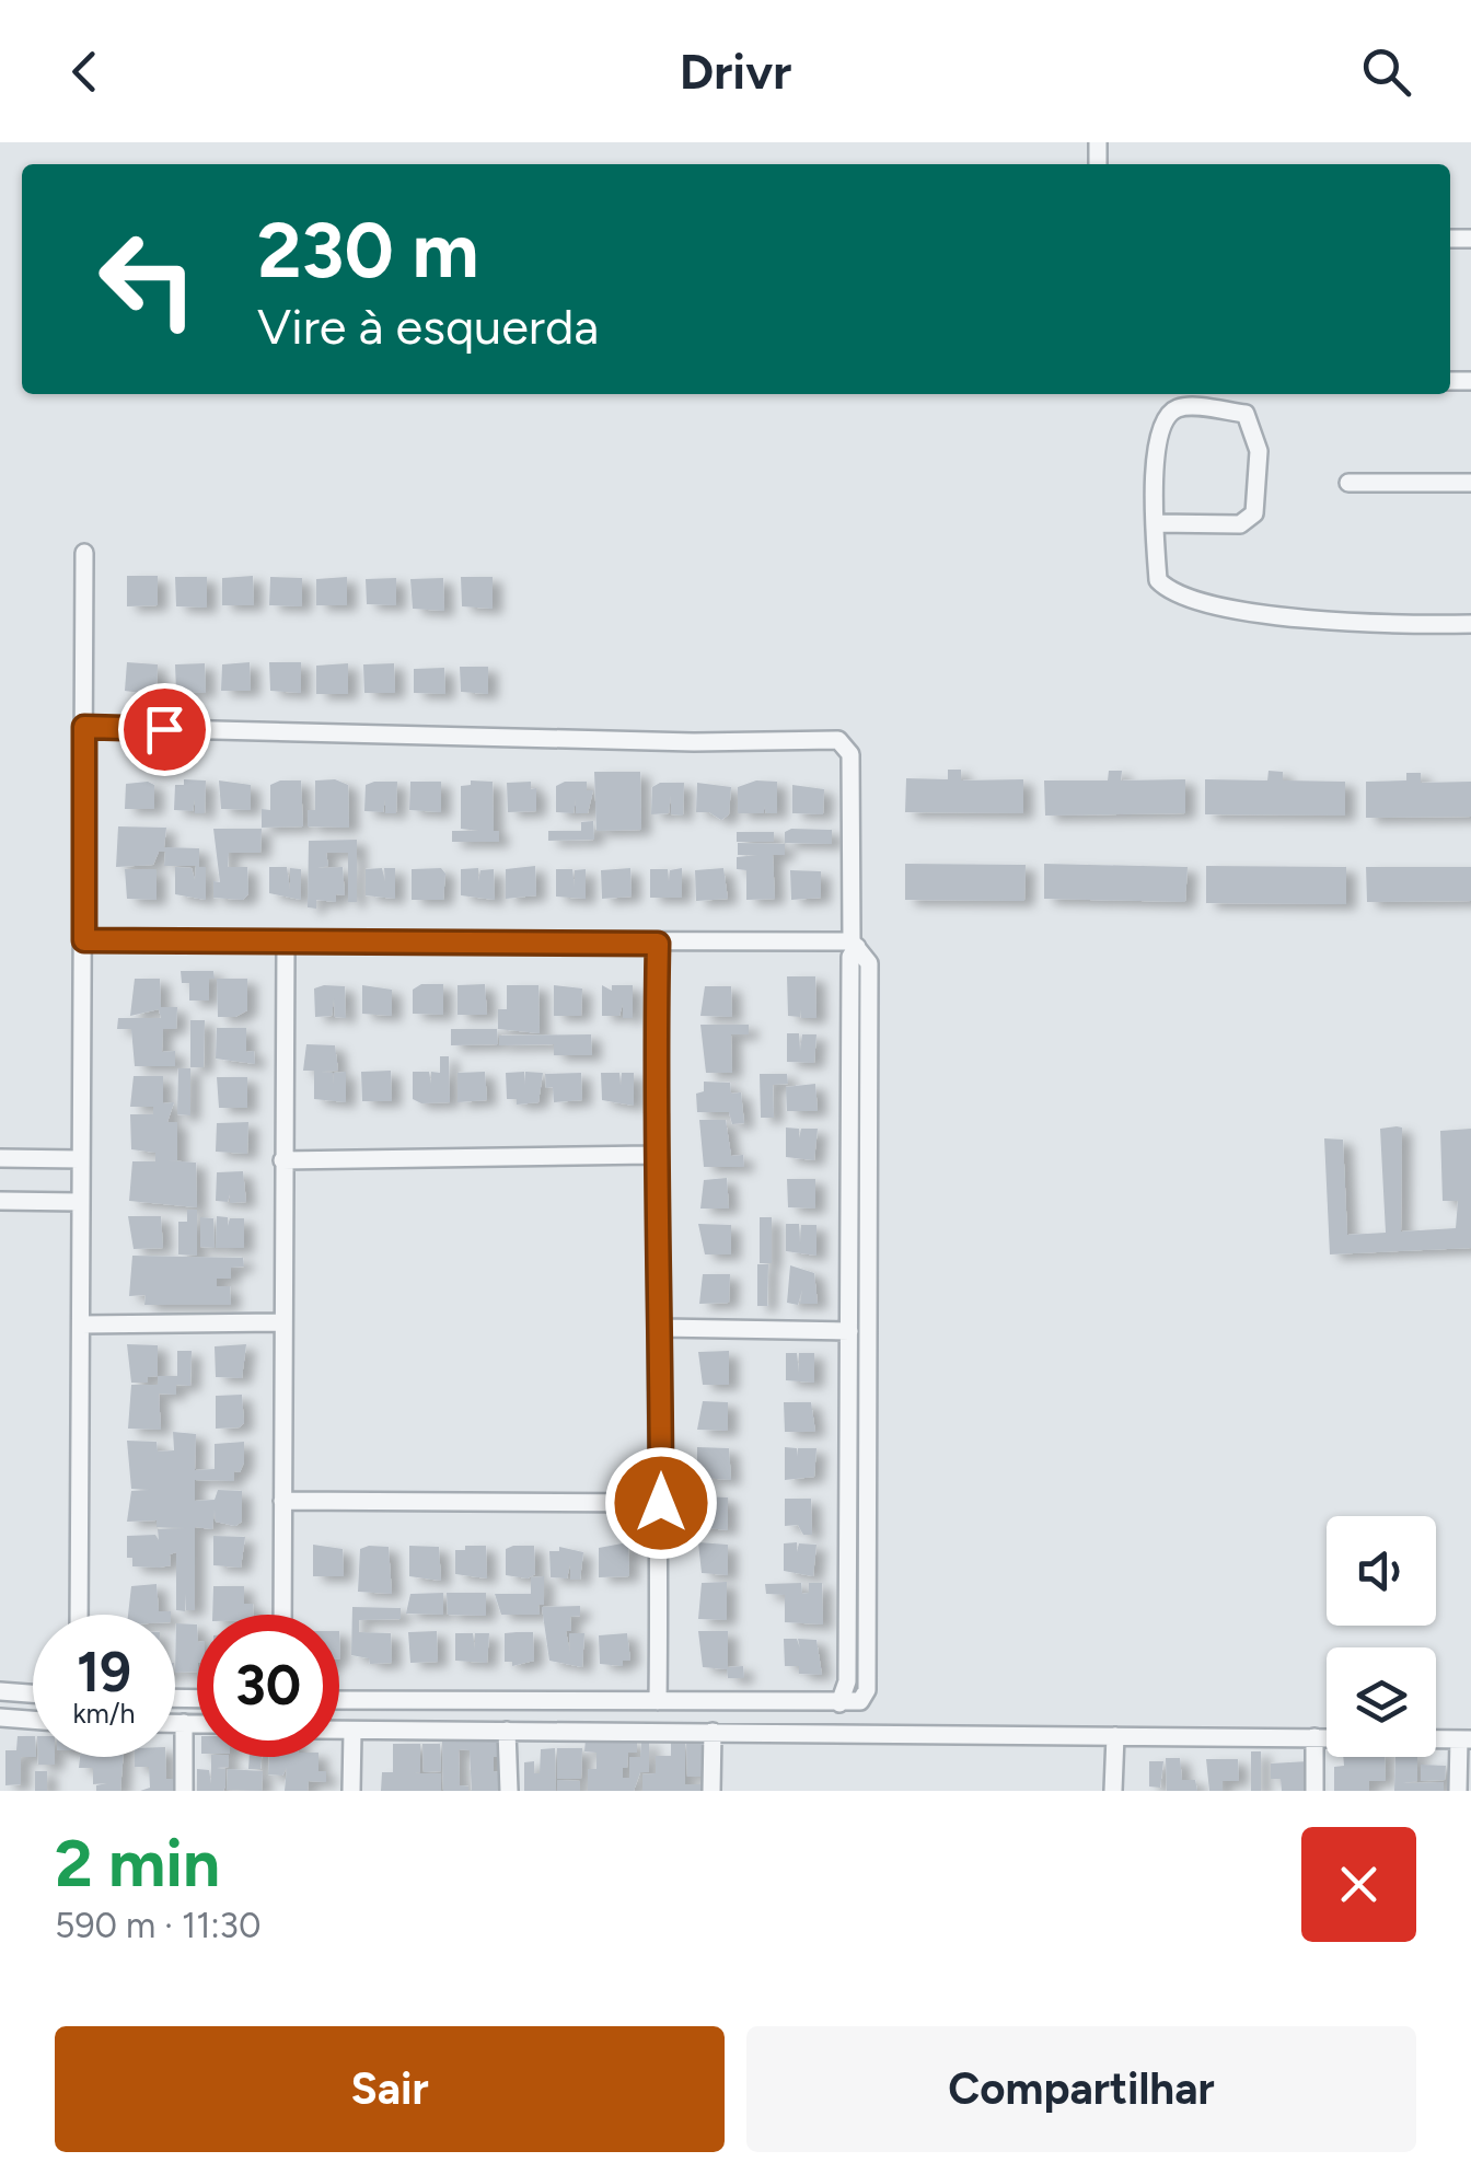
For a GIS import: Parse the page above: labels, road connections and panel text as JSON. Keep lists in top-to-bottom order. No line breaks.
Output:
{"page":{"header":"Drivr","turn":["230 m","Vire à esquerda"],"speed":"19 km/h","limit":"30","heading":["2 min","590 m · 11:30"],"buttons":["Sair","Compartilhar"]}}
